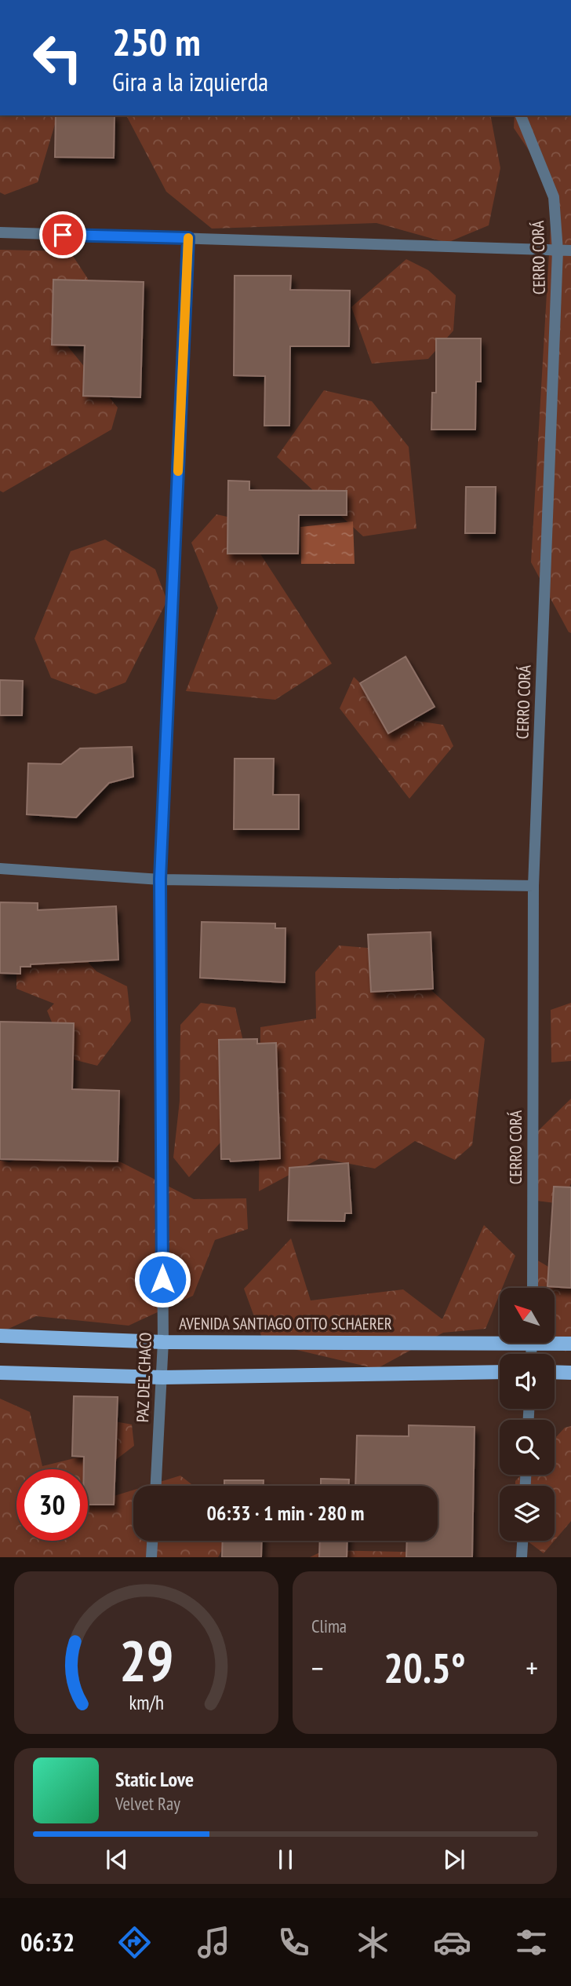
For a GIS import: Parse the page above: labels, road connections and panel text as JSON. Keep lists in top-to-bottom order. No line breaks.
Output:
{"streets":{"main road":["AVENIDA SANTIAGO OTTO SCHAERER"],"street":["CERRO CORÁ","PAZ DEL CHACO"]},"crossings":[["AVENIDA SANTIAGO OTTO SCHAERER","PAZ DEL CHACO"]],"north":"top left","page":{"turn":["250 m","Gira a la izquierda"],"limit":"30","trip":"06:33 · 1 min · 280 m","tile":"Clima","heat":["−","20.5°","+"],"song":["Static Love","Velvet Ray"],"tabs":"06:32","gauge":["29","km/h"]}}
